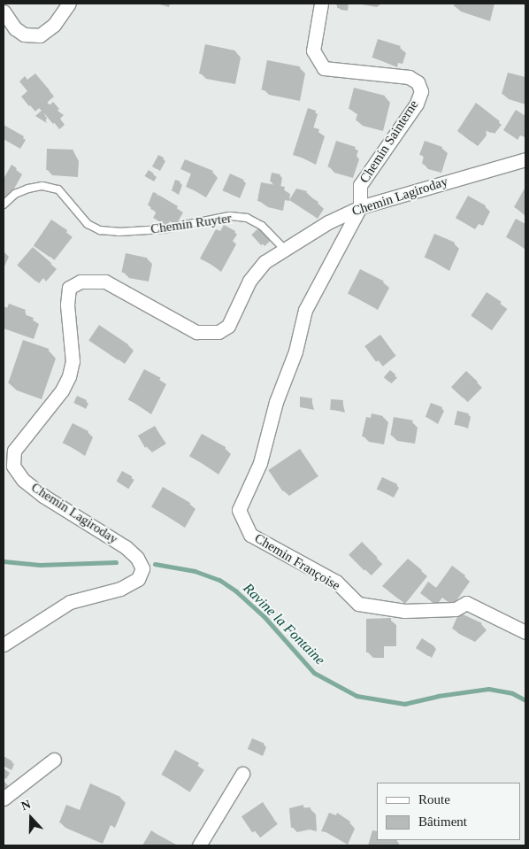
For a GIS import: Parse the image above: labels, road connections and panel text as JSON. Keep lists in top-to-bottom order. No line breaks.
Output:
{"streets":{"street":["Chemin Sainterne","Chemin Lagiroday","Chemin Françoise"],"lane":["Chemin Ruyter"]},"crossings":[["Chemin Sainterne","Chemin Lagiroday"],["Chemin Sainterne","Chemin Françoise"],["Chemin Lagiroday","Chemin Ruyter"],["Chemin Lagiroday","Chemin Françoise"]],"water":["Ravine la Fontaine"],"legend":["Route","Bâtiment"],"north":"top"}
